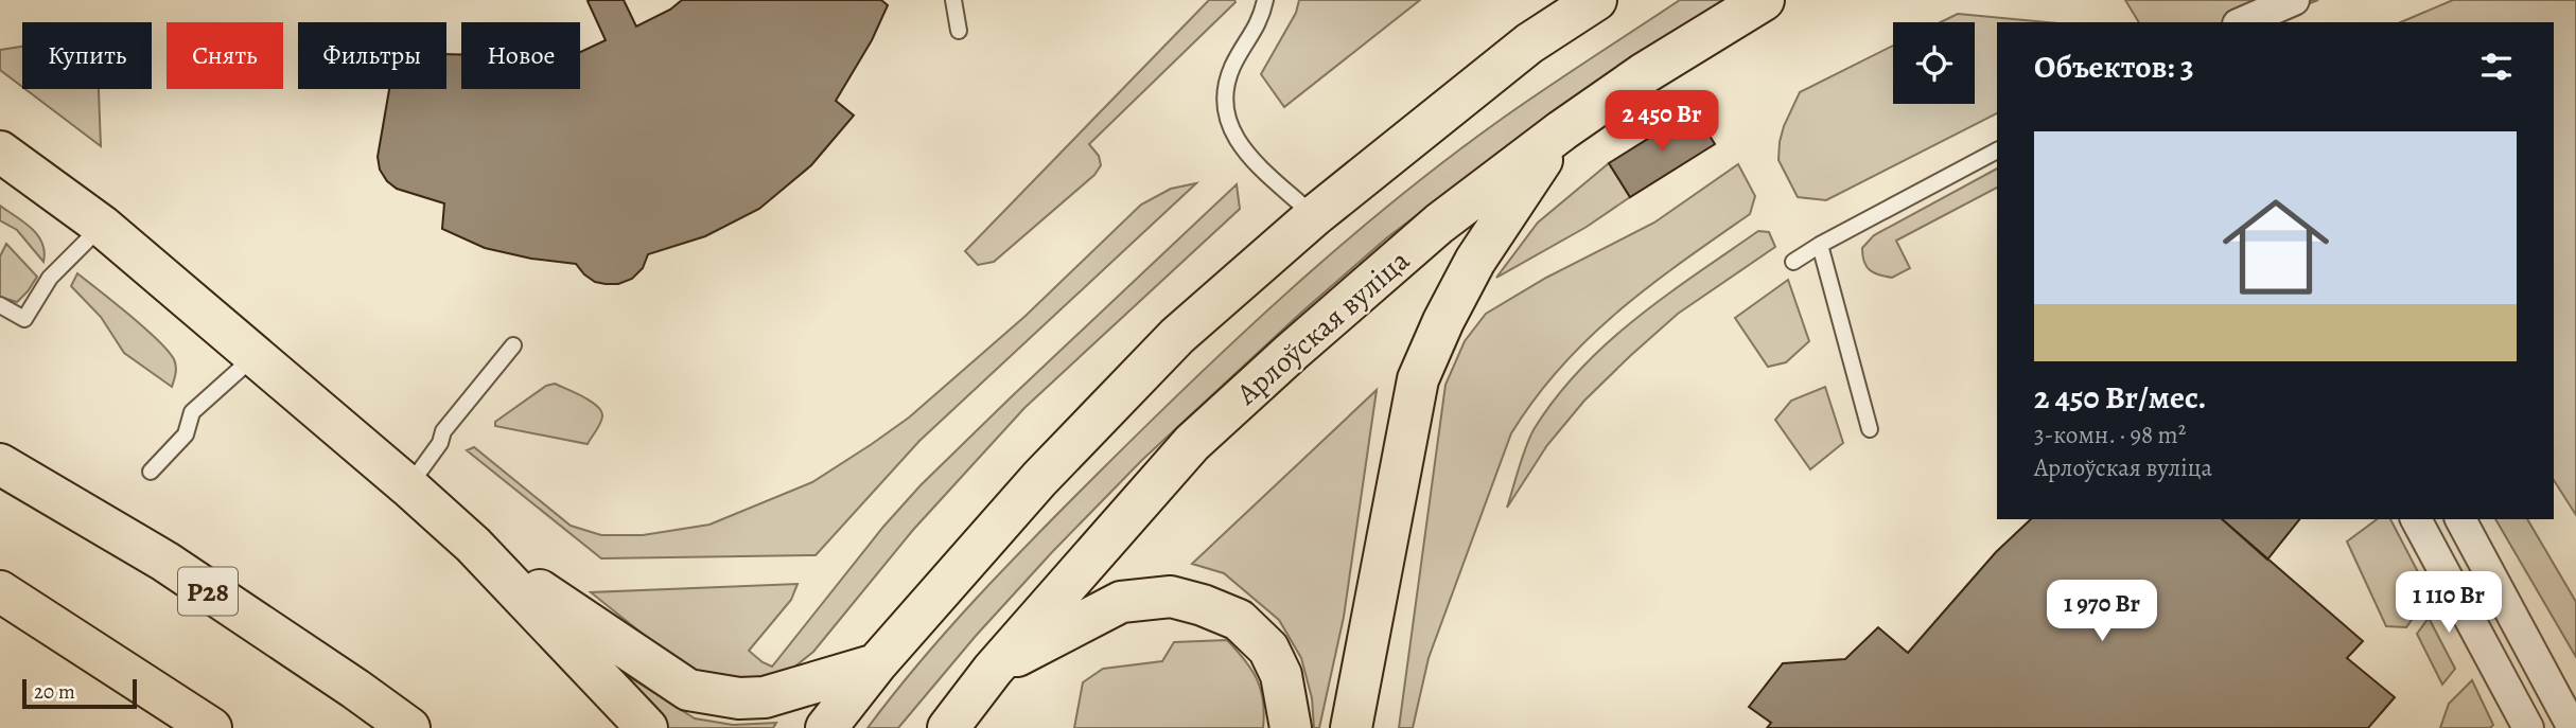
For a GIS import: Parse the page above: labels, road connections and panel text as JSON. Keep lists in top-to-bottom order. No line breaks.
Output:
{"streets":{"main road":["Арлоўская вуліца","Р28"]},"scale_bar":"20 m","page":{"chip":["Купить","Снять","Фильтры","Новое"],"heading":"Объектов: 3","price":["2 450 Br","1 110 Br","1 970 Br"],"list":[{"name":"2 450 Br/мес.","note":"3-комн. · 98 m² · Арлоўская вуліца"}],"scale":"20 m"}}
